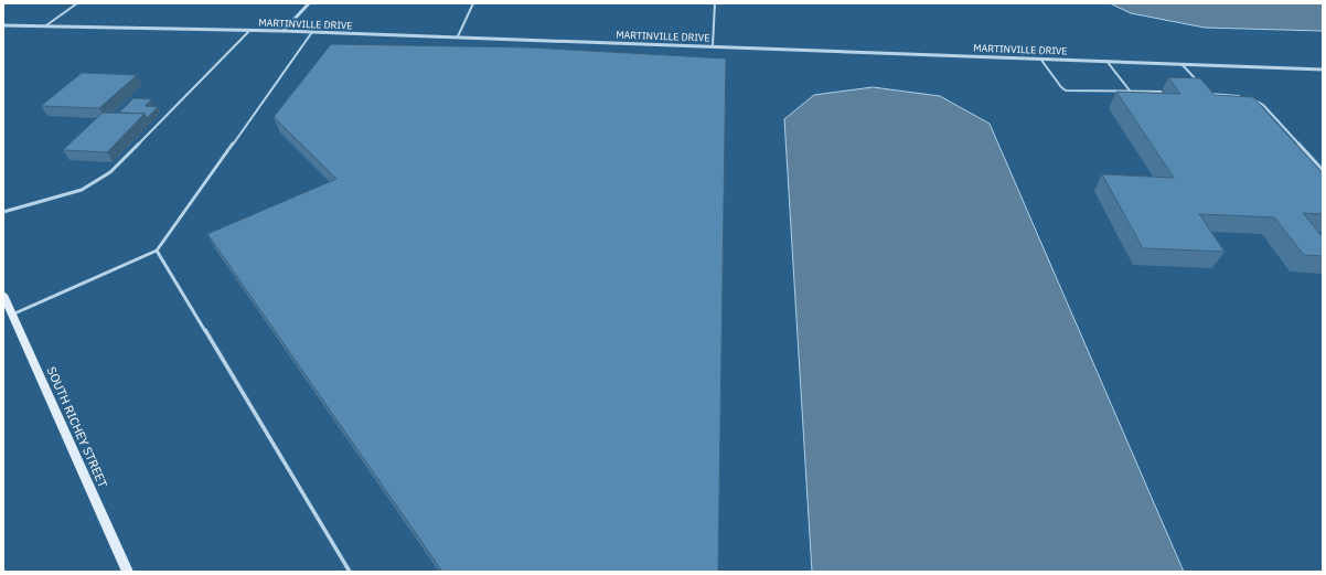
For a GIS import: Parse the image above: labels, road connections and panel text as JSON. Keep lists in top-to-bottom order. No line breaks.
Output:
{"streets":{"main road":["SOUTH RICHEY STREET"],"street":["MARTINVILLE DRIVE"]}}
